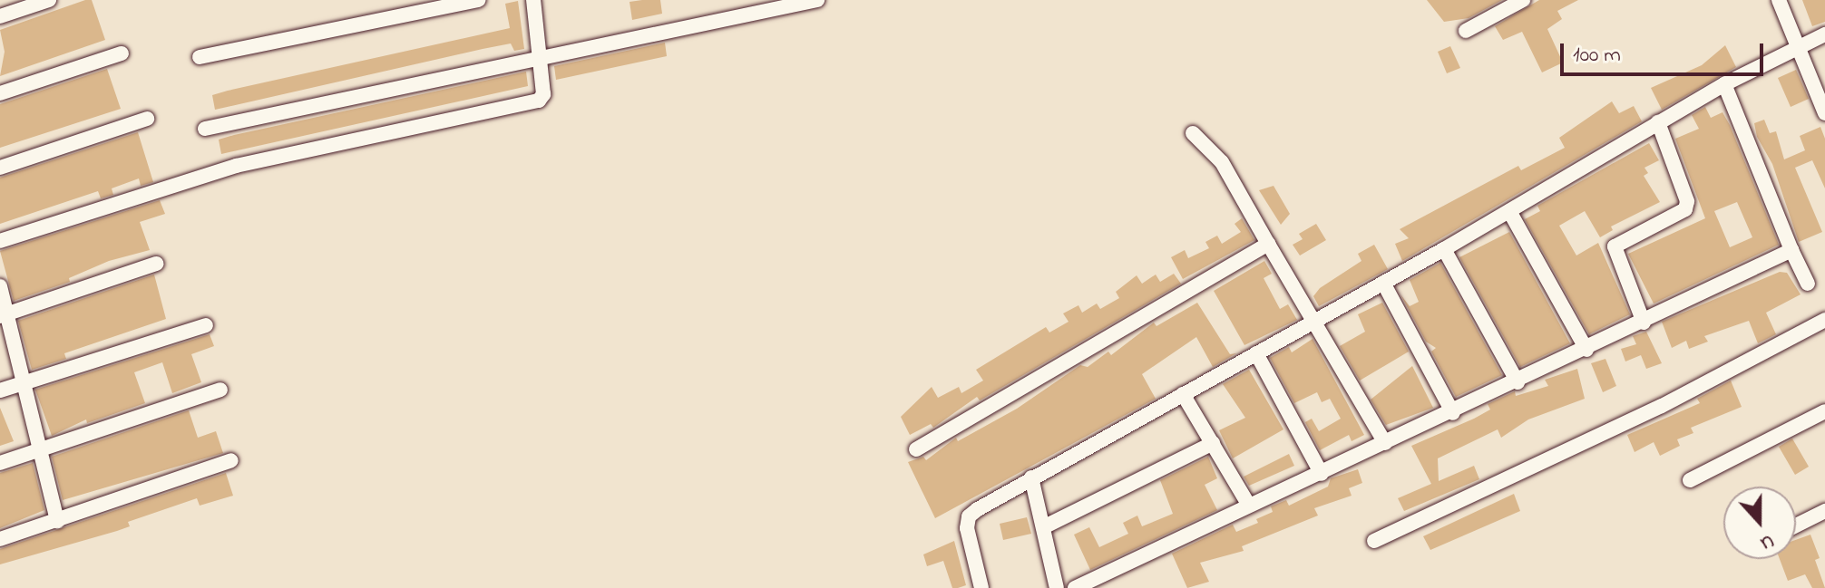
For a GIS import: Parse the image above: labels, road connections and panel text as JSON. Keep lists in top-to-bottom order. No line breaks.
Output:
{"scale_bar":"100 m","north":"bottom"}
